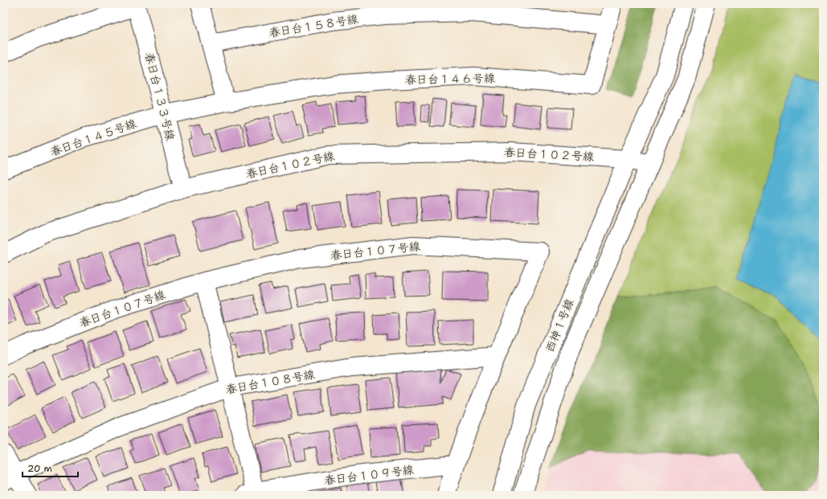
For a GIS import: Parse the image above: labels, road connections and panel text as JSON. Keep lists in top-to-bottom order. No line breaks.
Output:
{"streets":{"street":["春日台１５８号線","春日台１４６号線","春日台１３３号線","春日台１４５号線","春日台１０２号線","春日台１０７号線","西神１号線","春日台１０８号線","春日台１０９号線"]},"crossings":[["春日台１５８号線","春日台１４６号線"],["春日台１４６号線","春日台１３３号線"],["春日台１４６号線","春日台１４５号線"],["春日台１３３号線","春日台１４５号線"],["春日台１３３号線","春日台１０２号線"],["春日台１０２号線","西神１号線"],["春日台１０７号線","春日台１０８号線"],["春日台１０７号線","春日台１０９号線"]],"scale_bar":"20 m"}
